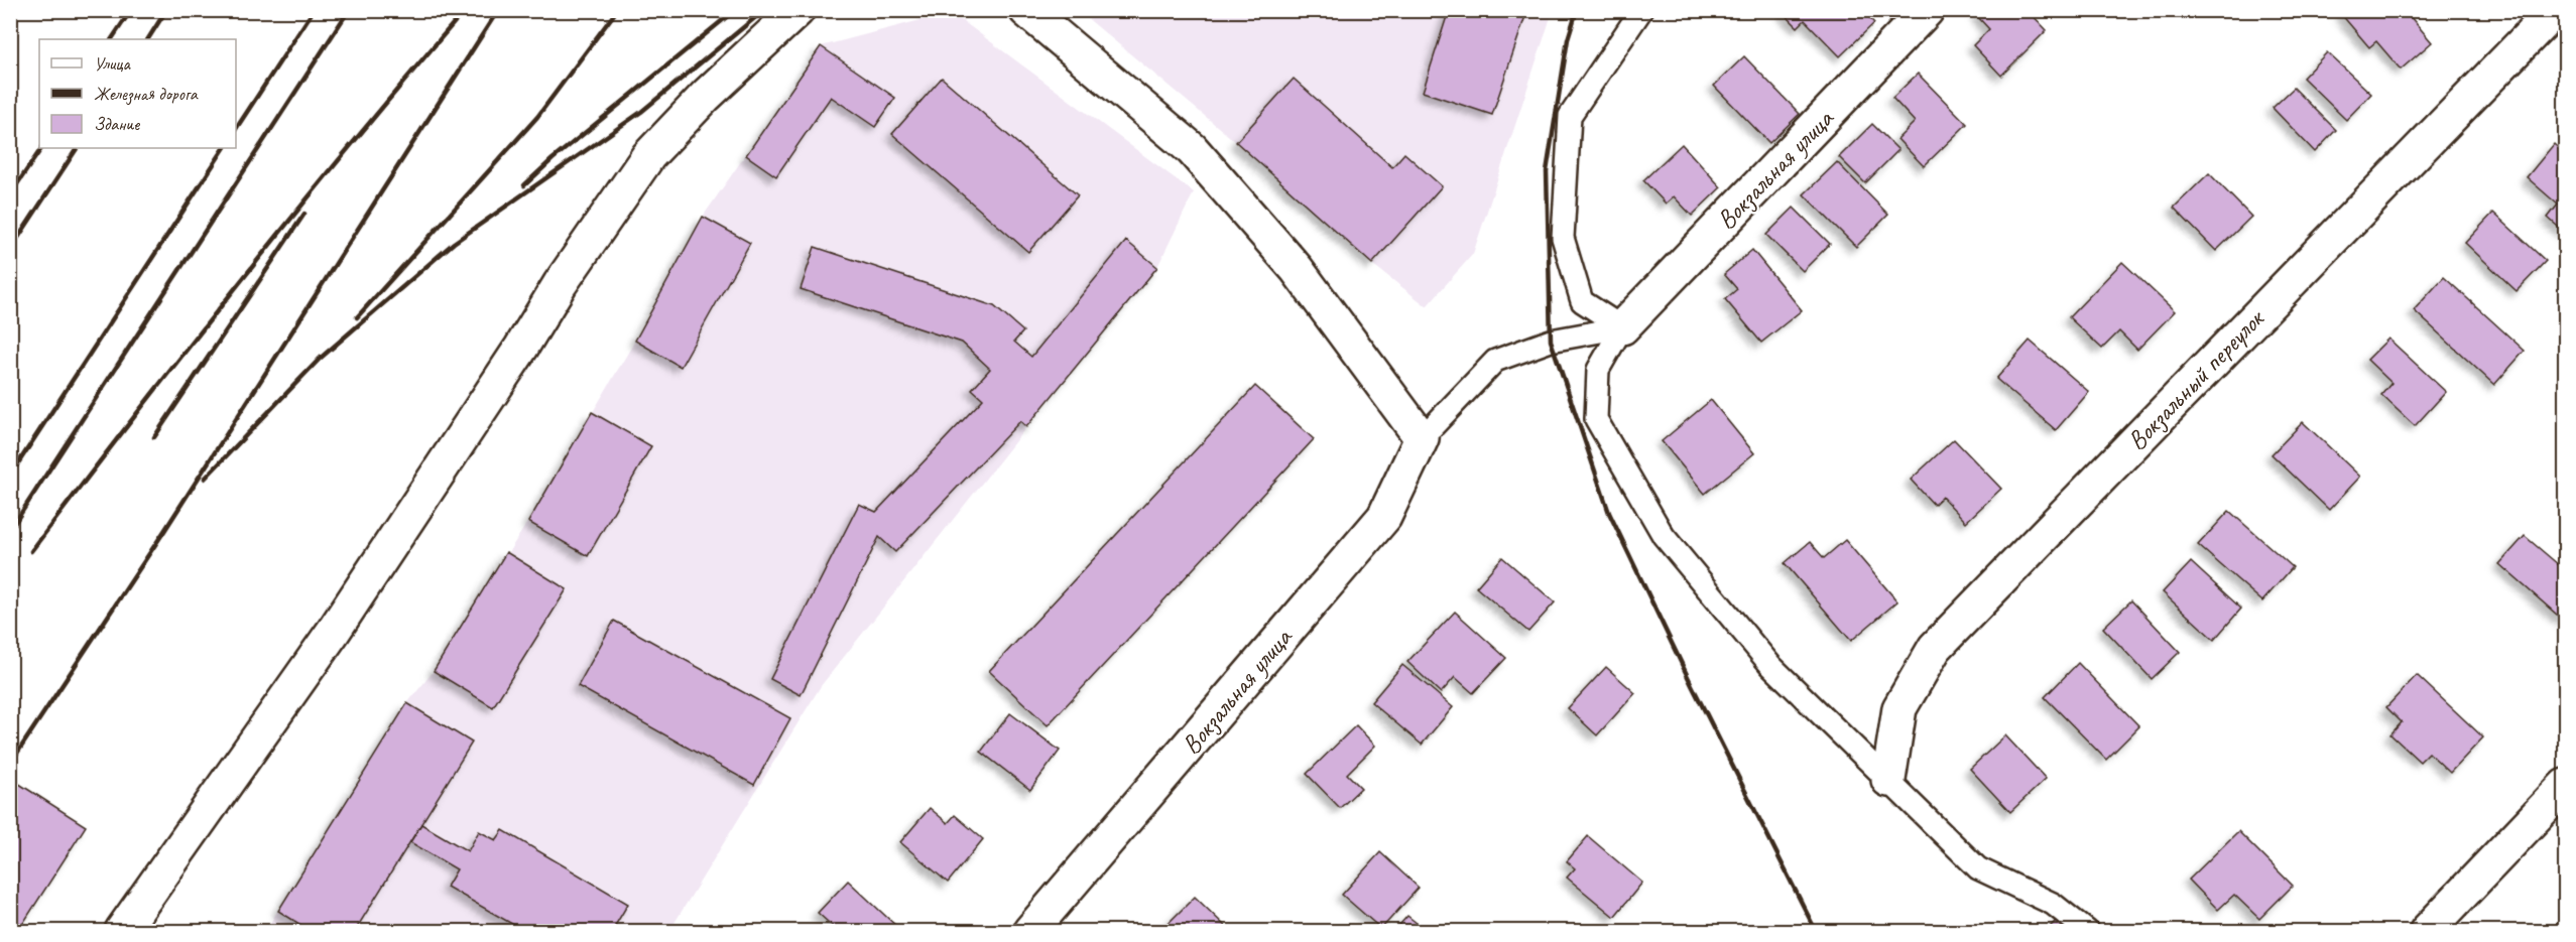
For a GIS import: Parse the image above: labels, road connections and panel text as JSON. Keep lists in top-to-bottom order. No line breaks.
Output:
{"streets":{"street":["Вокзальная улица","Вокзальный переулок"]},"legend":["Улица","Железная дорога","Здание"]}
